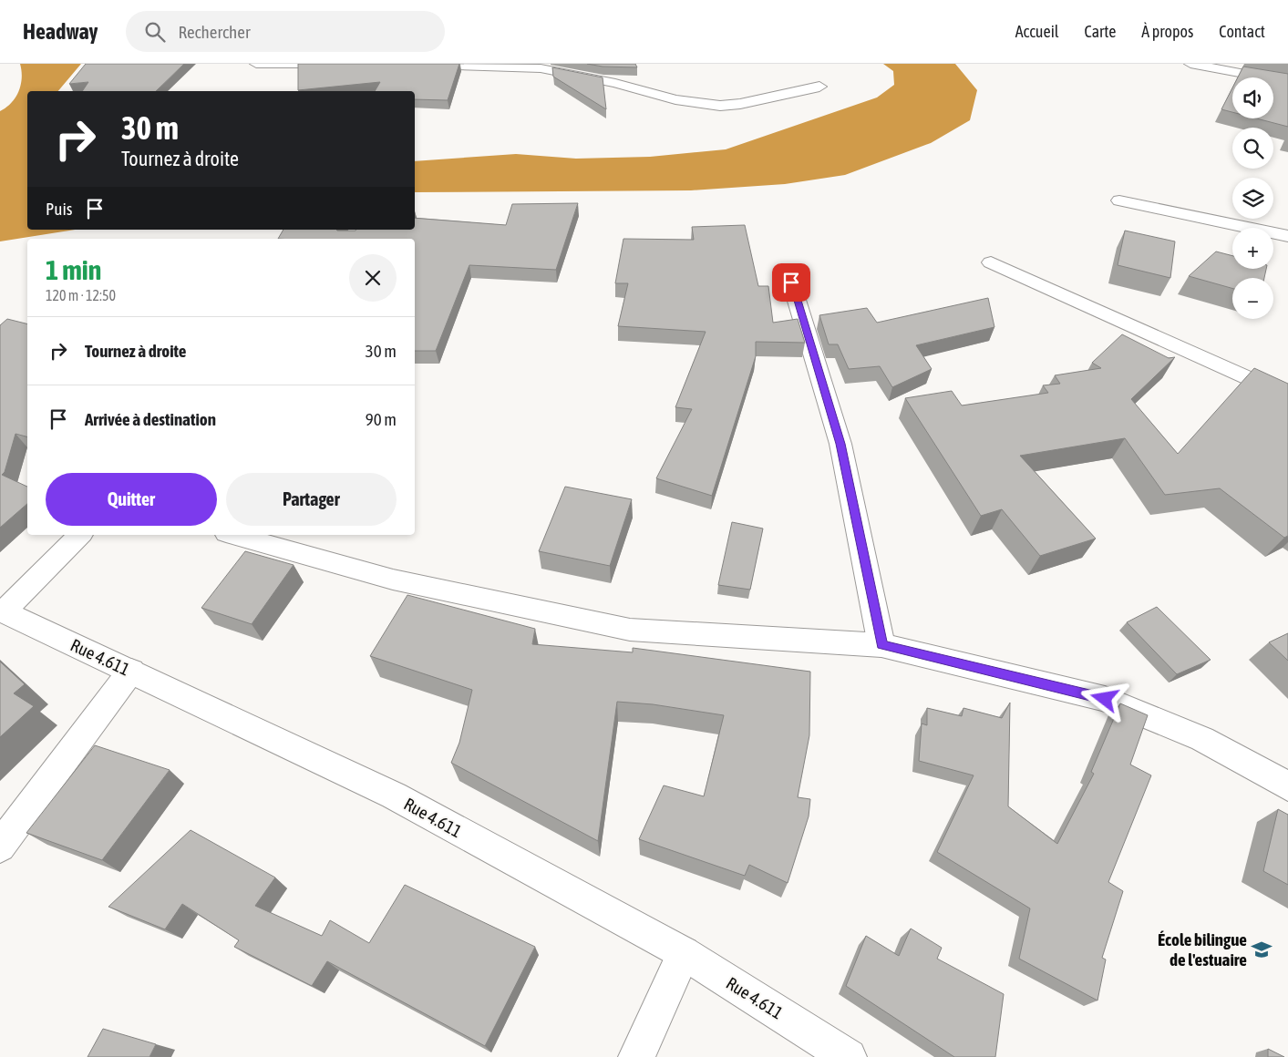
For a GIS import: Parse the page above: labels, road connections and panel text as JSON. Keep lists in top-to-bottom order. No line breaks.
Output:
{"streets":{"street":["Rue 4.611"]},"places":{"school or university":["École bilingue de l'estuaire"]},"page":{"header":"Headway","search":"Rechercher","nav":["Accueil","Carte","À propos","Contact"],"map_buttons":["+","−"],"turn":["30 m","Tournez à droite"],"then":"Puis","heading":["1 min","120 m · 12:50"],"list":[{"name":"Tournez à droite","value":"30 m"},{"name":"Arrivée à destination","value":"90 m"}],"buttons":["Quitter","Partager"]}}
